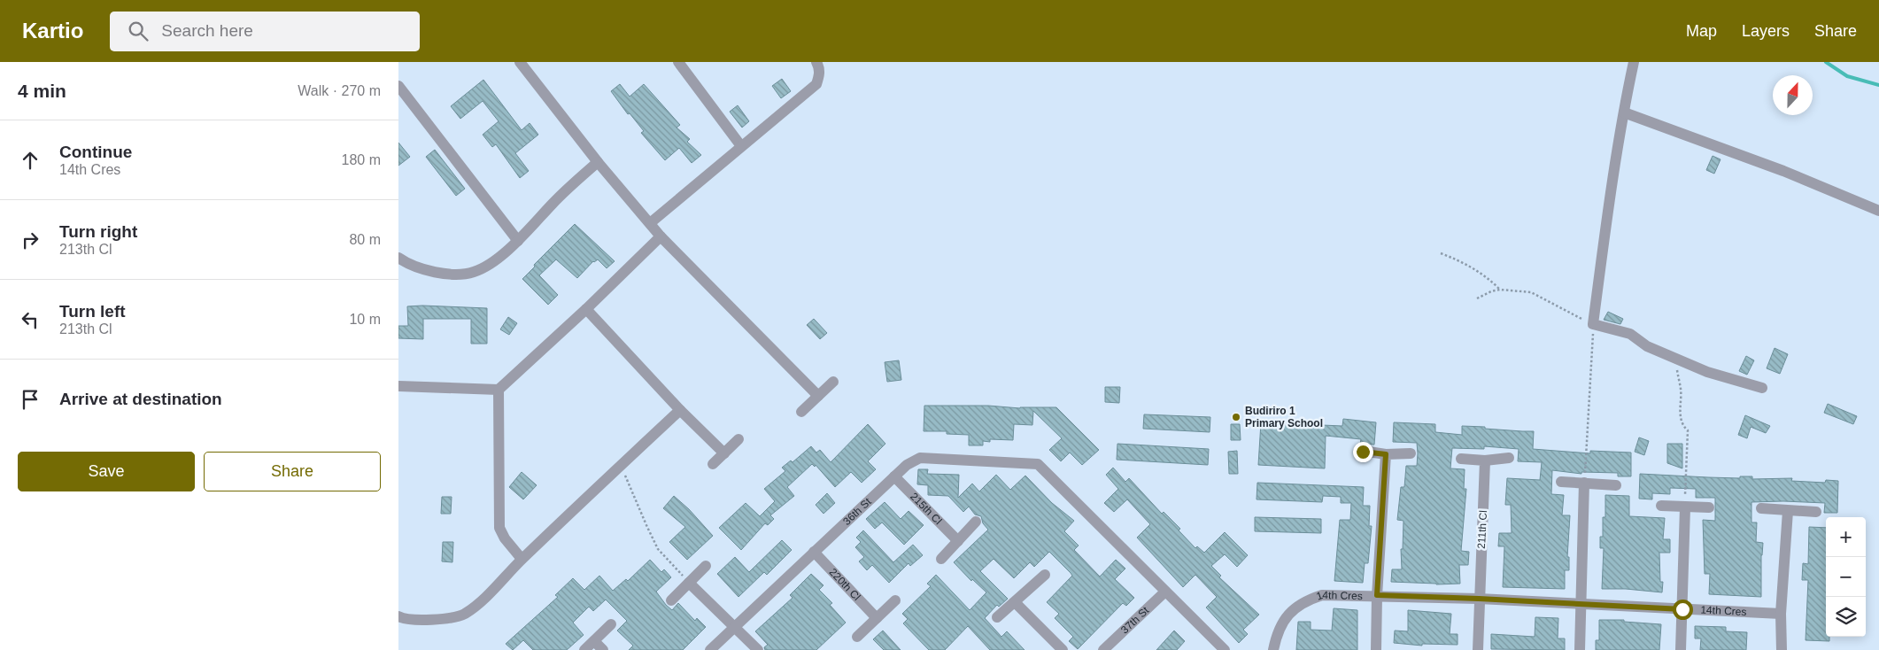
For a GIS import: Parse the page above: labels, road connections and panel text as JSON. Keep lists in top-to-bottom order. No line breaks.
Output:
{"streets":{"street":["215th Cl","36th St","211th Cl","220th Cl","14th Cres","37th St"]},"crossings":[["215th Cl","36th St"],["36th St","220th Cl"],["36th St","37th St"],["211th Cl","14th Cres"]],"places":["Budiriro 1 Primary School"],"north":"top","page":{"header":"Kartio","search":"Search here","nav":["Map","Layers","Share"],"heading":["4 min","Walk · 270 m"],"list":[["Continue","14th Cres","180 m"],["Turn right","213th Cl","80 m"],["Turn left","213th Cl","10 m"],"Arrive at destination"],"buttons":["Save","Share"],"map_buttons":["+","−"]}}
